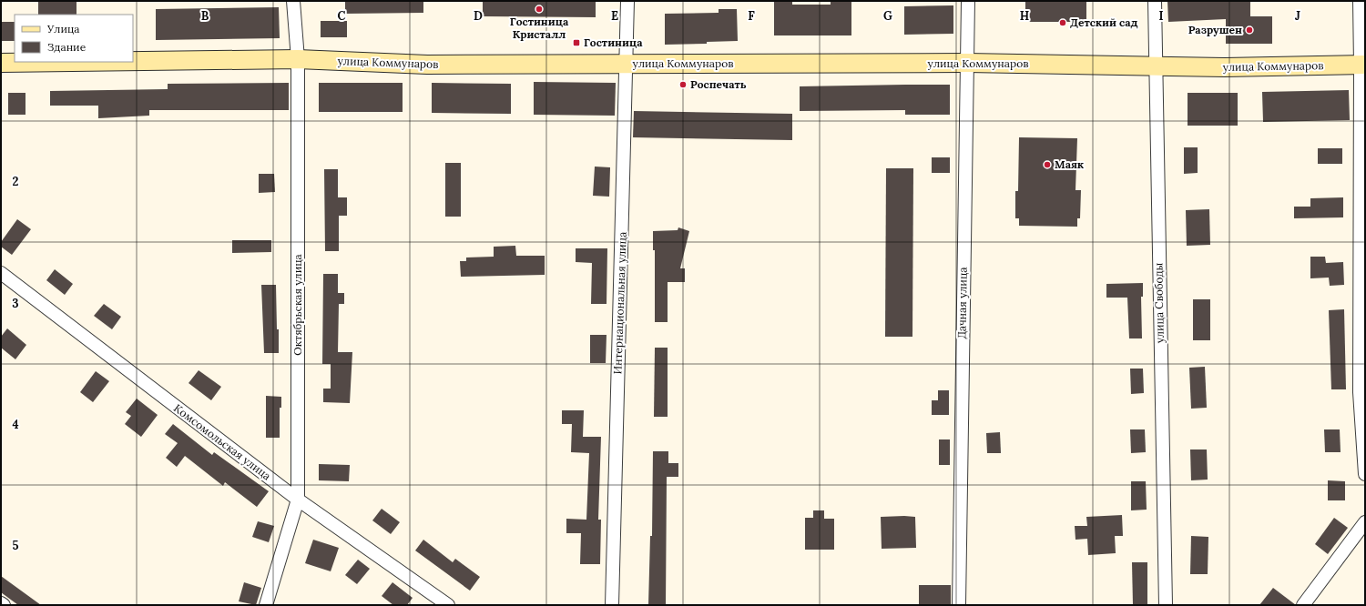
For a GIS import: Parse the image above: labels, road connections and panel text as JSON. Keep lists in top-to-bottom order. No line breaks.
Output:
{"streets":{"main road":["улица Коммунаров"],"street":["Интернациональная улица","Дачная улица","улица Свободы","Октябрьская улица","Комсомольская улица"]},"crossings":[["улица Коммунаров","Интернациональная улица"],["улица Коммунаров","Дачная улица"],["улица Коммунаров","улица Свободы"],["улица Коммунаров","Октябрьская улица"],["Октябрьская улица","Комсомольская улица"]],"places":{"other":["Гостиница Кристалл","Детский сад","Разрушен","Роспечать","Маяк"],"transit":["Гостиница"]},"legend":["Улица","Здание"],"grid":{"columns":["B","C","D","E","F","G","H","I","J"],"rows":["2","3","4","5"]}}
